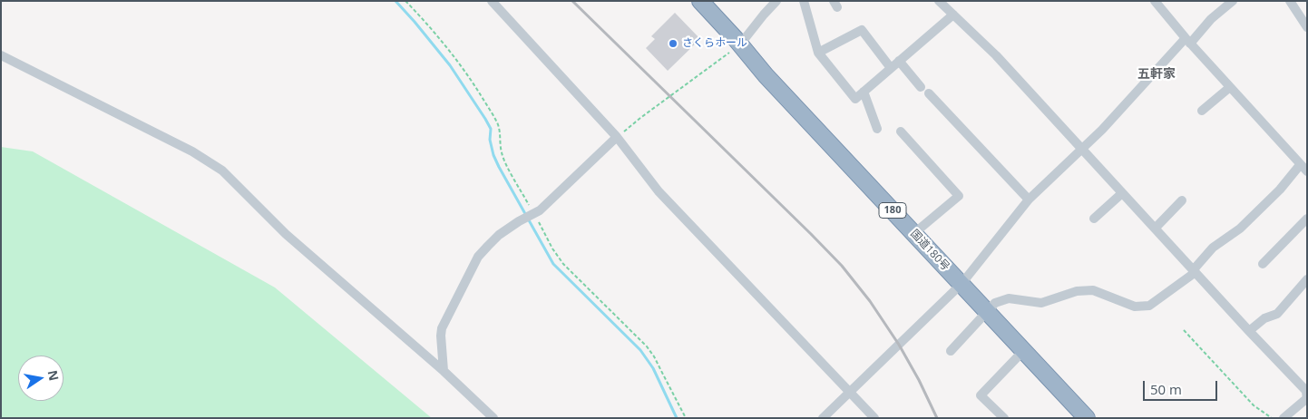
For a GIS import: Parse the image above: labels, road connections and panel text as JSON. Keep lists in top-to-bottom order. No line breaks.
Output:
{"streets":{"highway":["180","国道180号"]},"districts":["五軒家"],"places":["さくらホール"],"scale_bar":"50 m","north":"right"}
